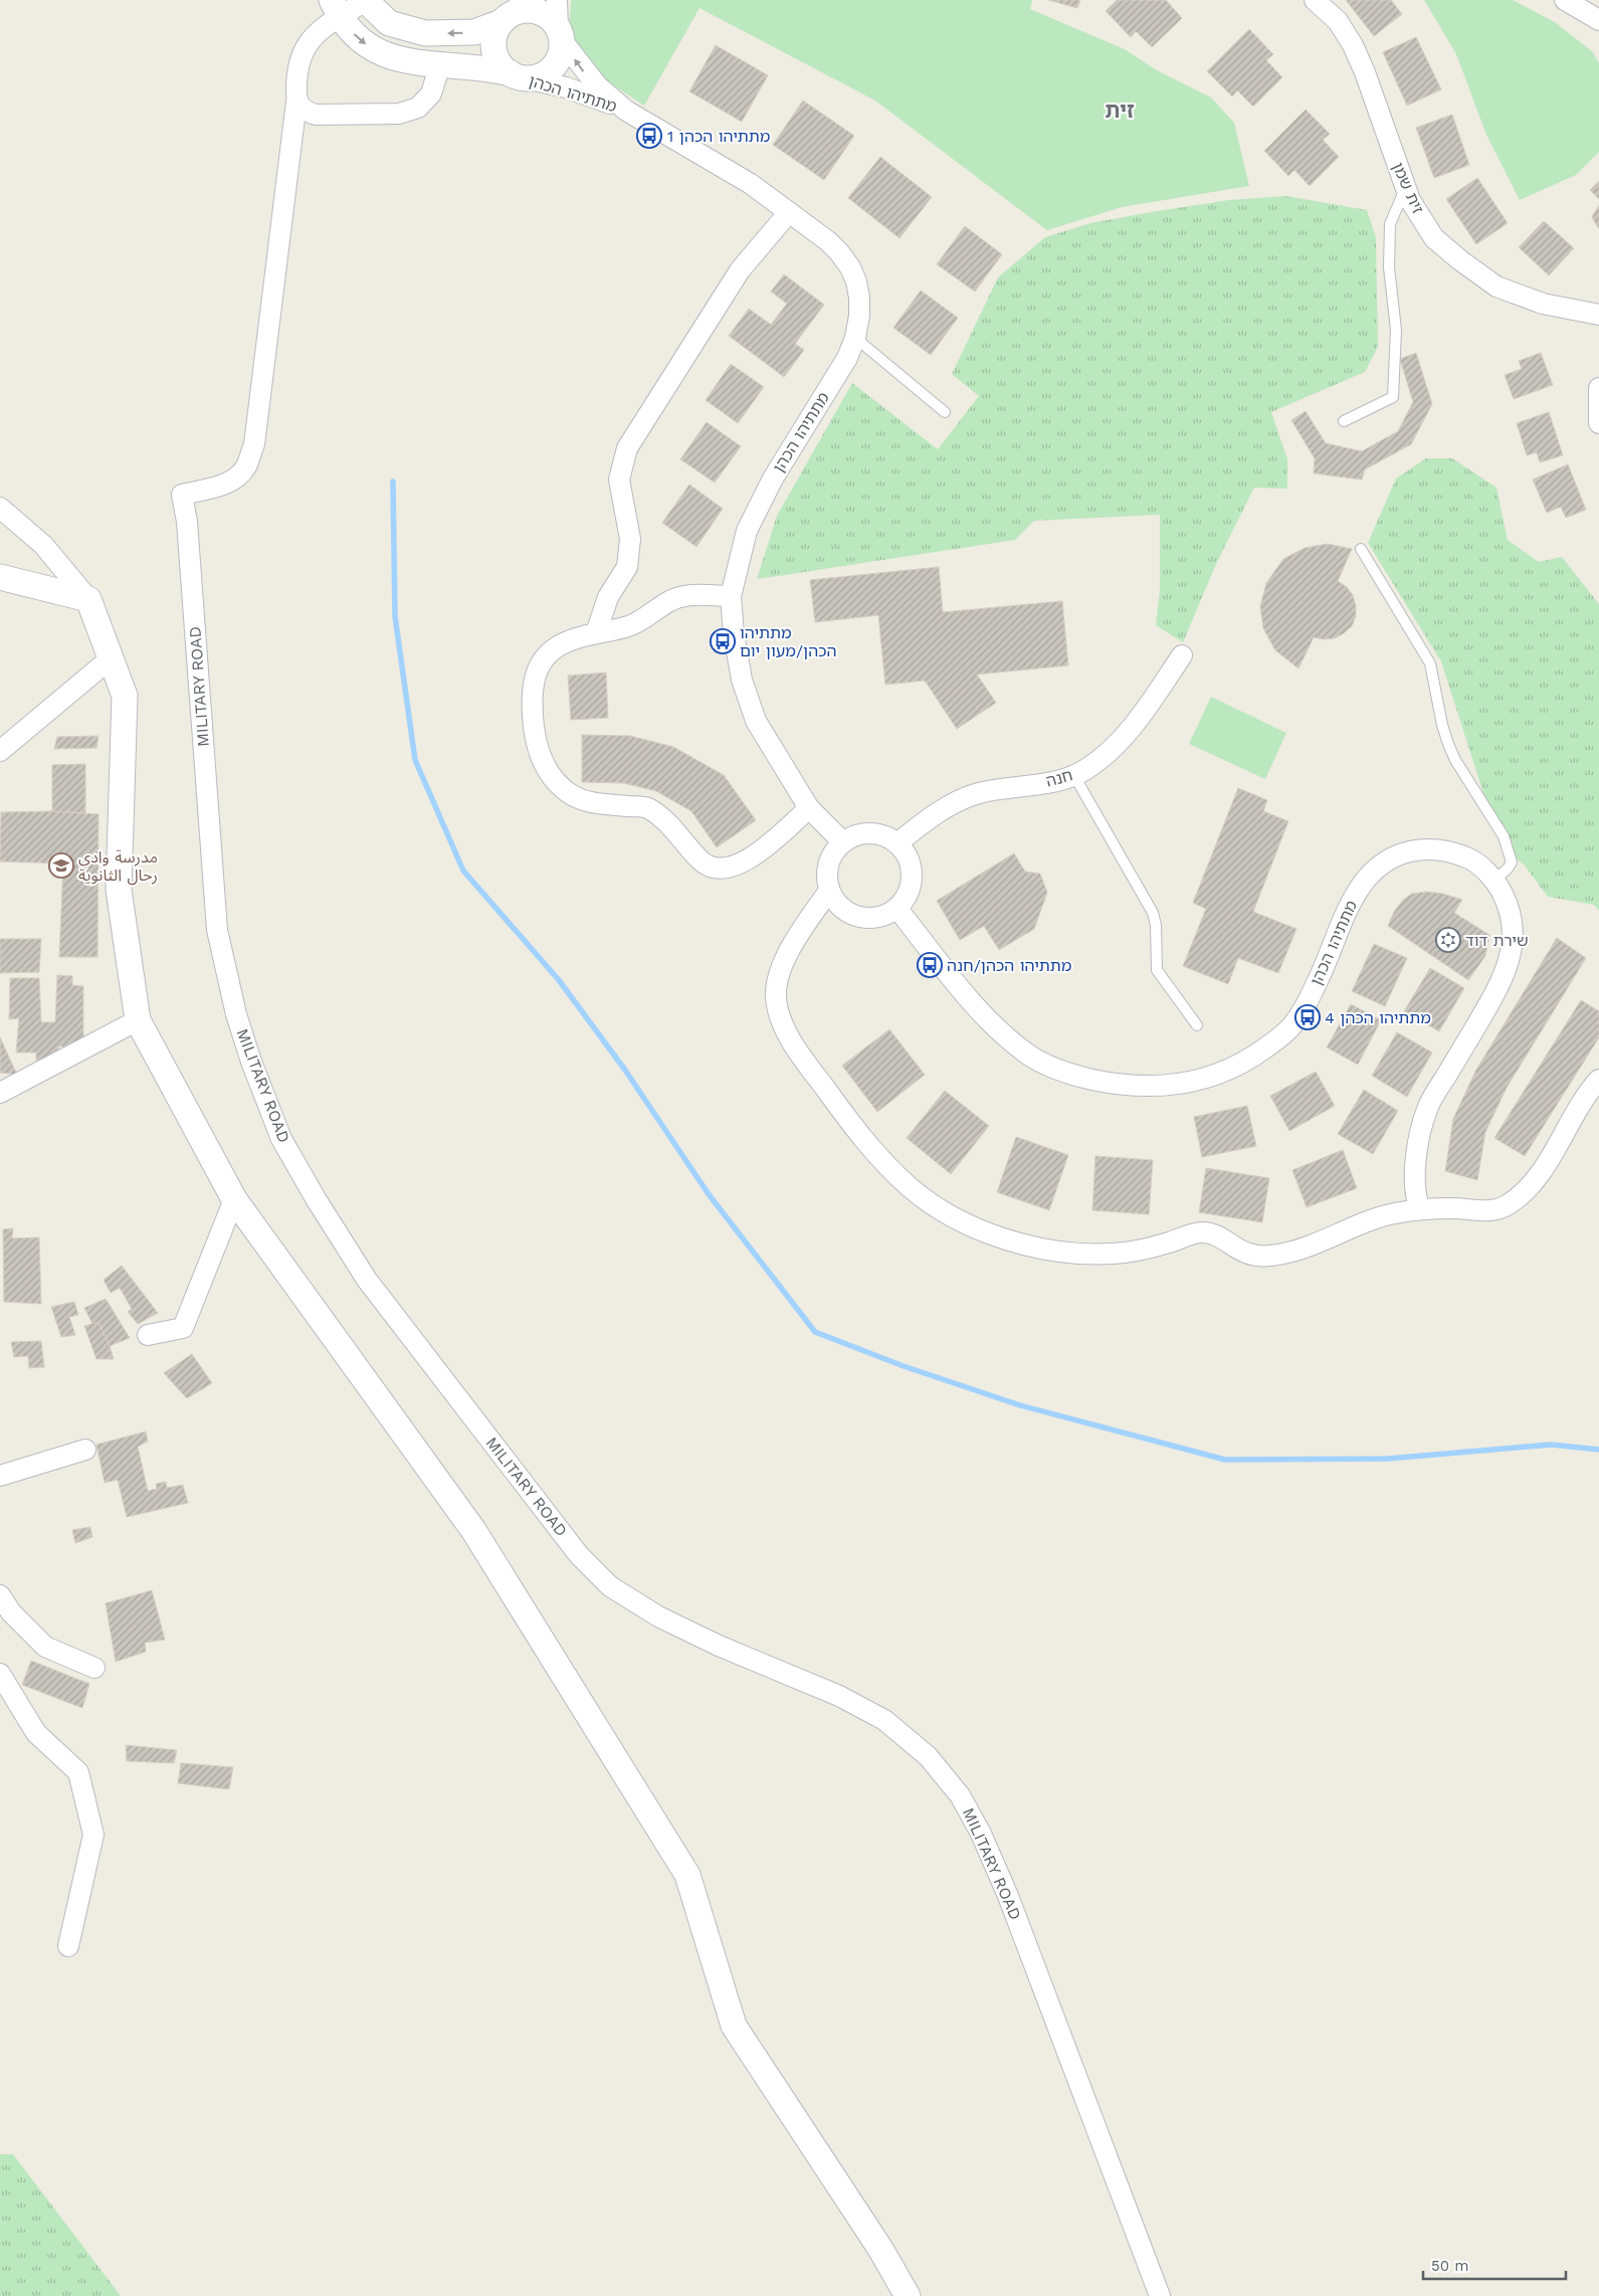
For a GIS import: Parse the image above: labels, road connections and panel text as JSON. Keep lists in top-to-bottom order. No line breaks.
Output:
{"streets":{"street":["מתתיהו הכהן","זית שמן","MILITARY ROAD","חנה"]},"crossings":[["מתתיהו הכהן","חנה"]],"districts":["זית"],"places":{"bus stop":["מתתיהו הכהן 1","מתתיהו הכהן/מעון יום","מתתיהו הכהן/חנה","מתתיהו הכהן 4"],"school or university":["مدرسة وادي رحال الثانوية"],"synagogue":["שירת דוד"]},"scale_bar":"50 m"}
